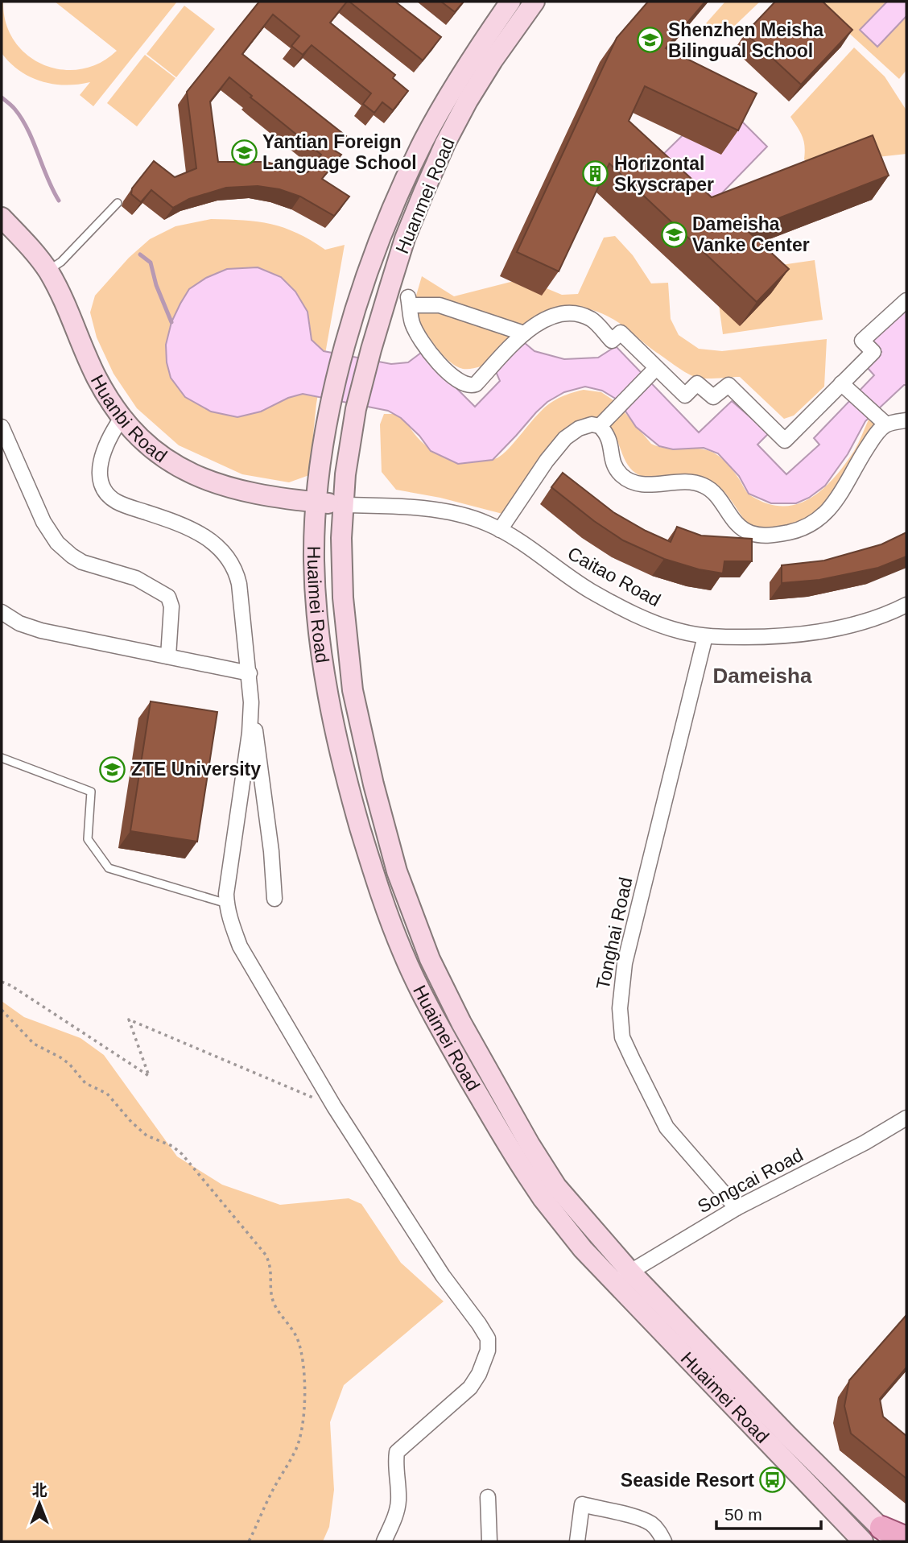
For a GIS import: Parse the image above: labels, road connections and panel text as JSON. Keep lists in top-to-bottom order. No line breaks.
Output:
{"streets":{"main road":["Huanmei Road","Huanbi Road","Huaimei Road"],"street":["Caitao Road","Tonghai Road","Songcai Road"]},"crossings":[["Huanmei Road","Huaimei Road"],["Huanbi Road","Caitao Road"],["Huanbi Road","Huaimei Road"],["Caitao Road","Huaimei Road"],["Caitao Road","Tonghai Road"],["Huaimei Road","Songcai Road"],["Tonghai Road","Songcai Road"]],"districts":["Dameisha"],"places":{"school or university":["Shenzhen Meisha Bilingual School","Yantian Foreign Language School","Dameisha Vanke Center","ZTE University"],"building":["Horizontal Skyscraper"],"bus stop":["Seaside Resort"]},"scale_bar":"50 m","north":"top"}
